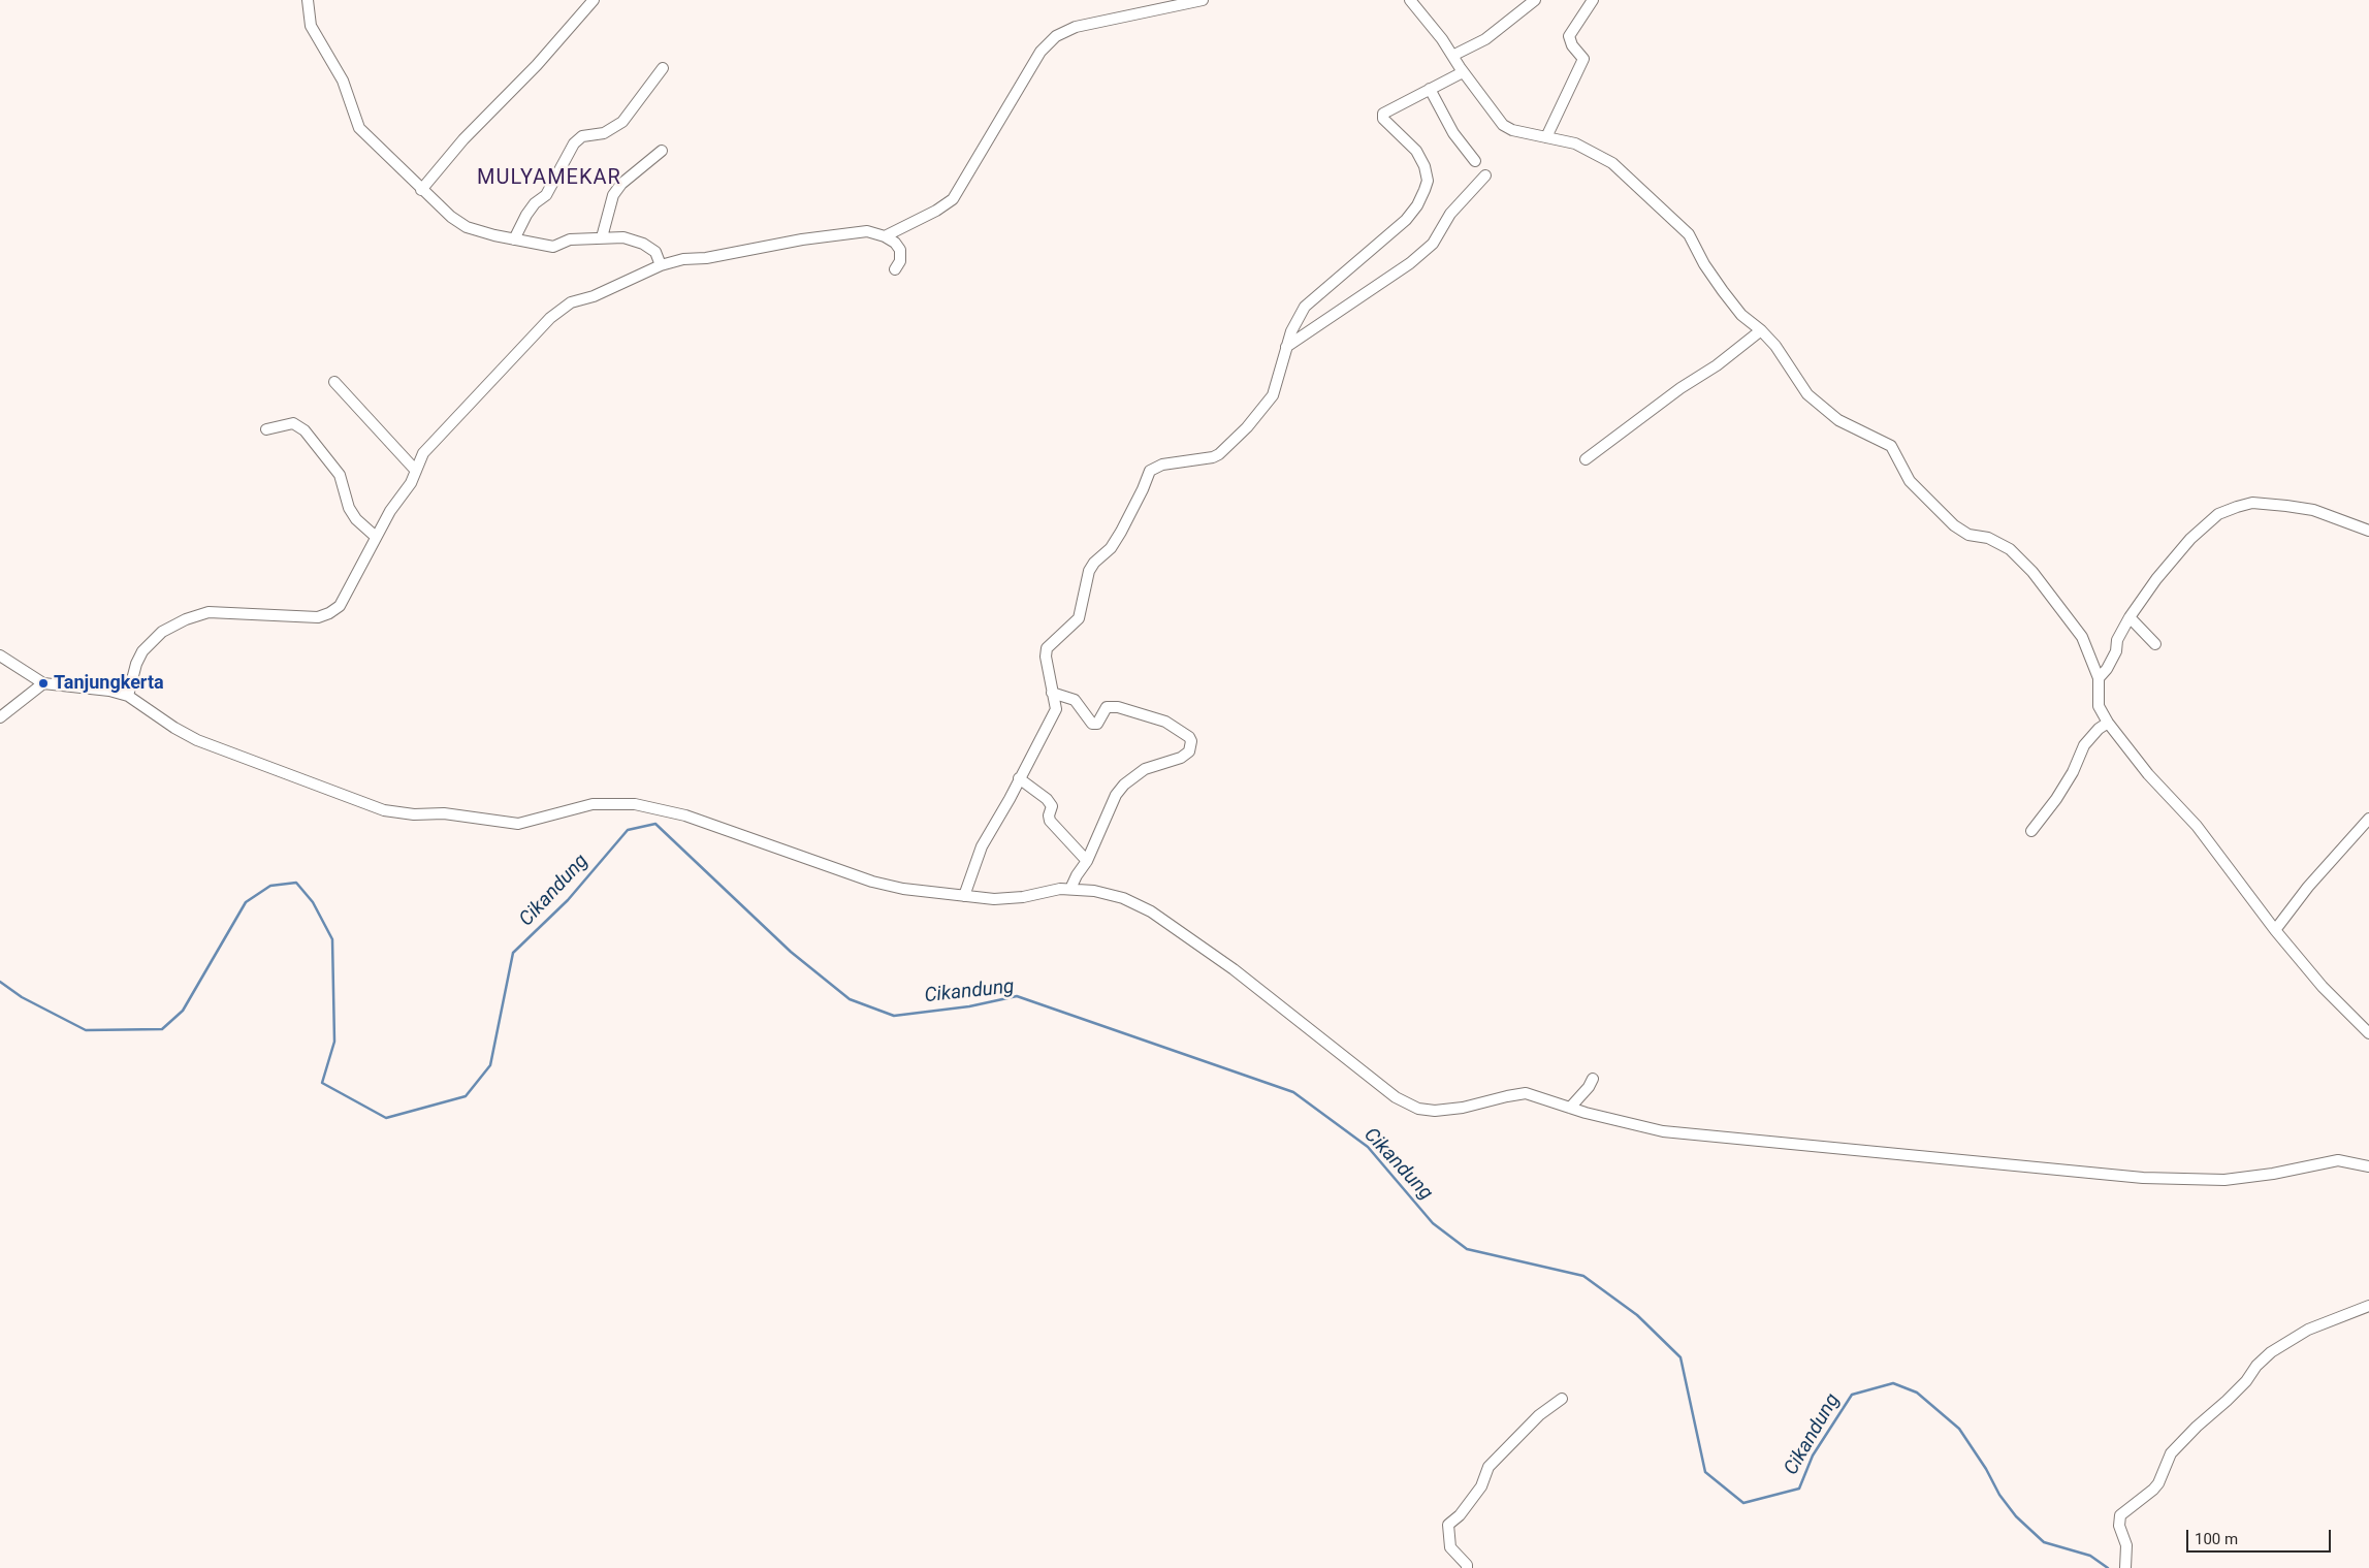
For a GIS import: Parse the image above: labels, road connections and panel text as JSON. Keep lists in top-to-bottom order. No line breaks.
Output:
{"districts":["MULYAMEKAR"],"water":["Cikandung"],"places":["Tanjungkerta"],"scale_bar":"100 m"}
